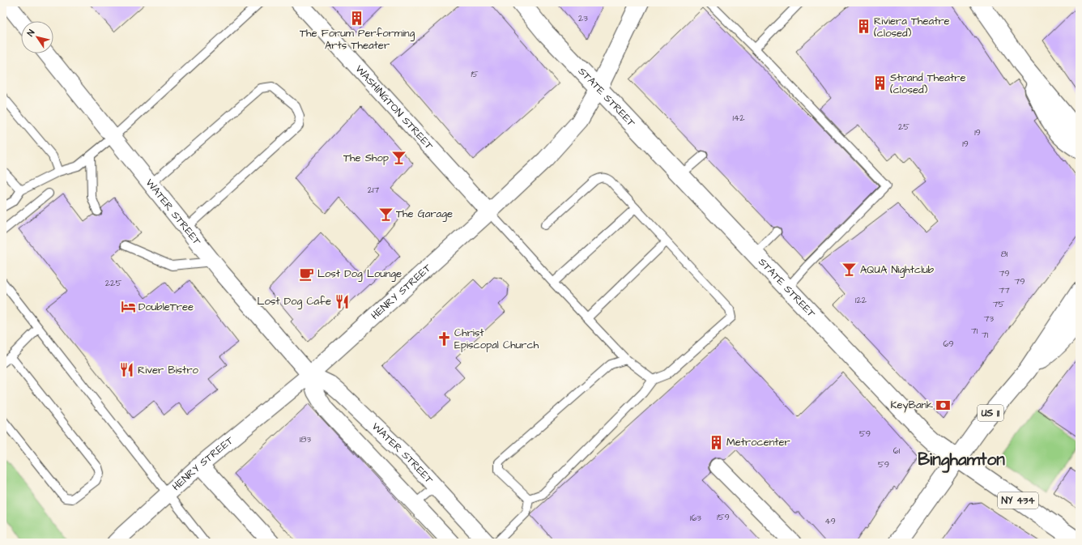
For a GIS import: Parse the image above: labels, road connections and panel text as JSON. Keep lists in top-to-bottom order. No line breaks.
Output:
{"streets":{"street":["STATE STREET","WASHINGTON STREET","WATER STREET","HENRY STREET","US 11","NY 434"]},"crossings":[["STATE STREET","HENRY STREET"],["STATE STREET","US 11"],["WASHINGTON STREET","HENRY STREET"],["WATER STREET","HENRY STREET"]],"districts":["Binghamton"],"places":{"building":["The Forum Performing Arts Theater","Riviera Theatre (closed)","Strand Theatre (closed)","Metrocenter"],"bar":["The Shop","The Garage","AQUA Nightclub"],"cafe":["Lost Dog Lounge"],"restaurant":["Lost Dog Cafe","River Bistro"],"hotel":["DoubleTree"],"church":["Christ Episcopal Church"],"bank":["KeyBank"]},"house_numbers":["23","15","142","25","19","19","217","81","79","79","225","77","122","75","73","71","71","69","59","183","61","59","159","163","49"],"north":"top left"}
